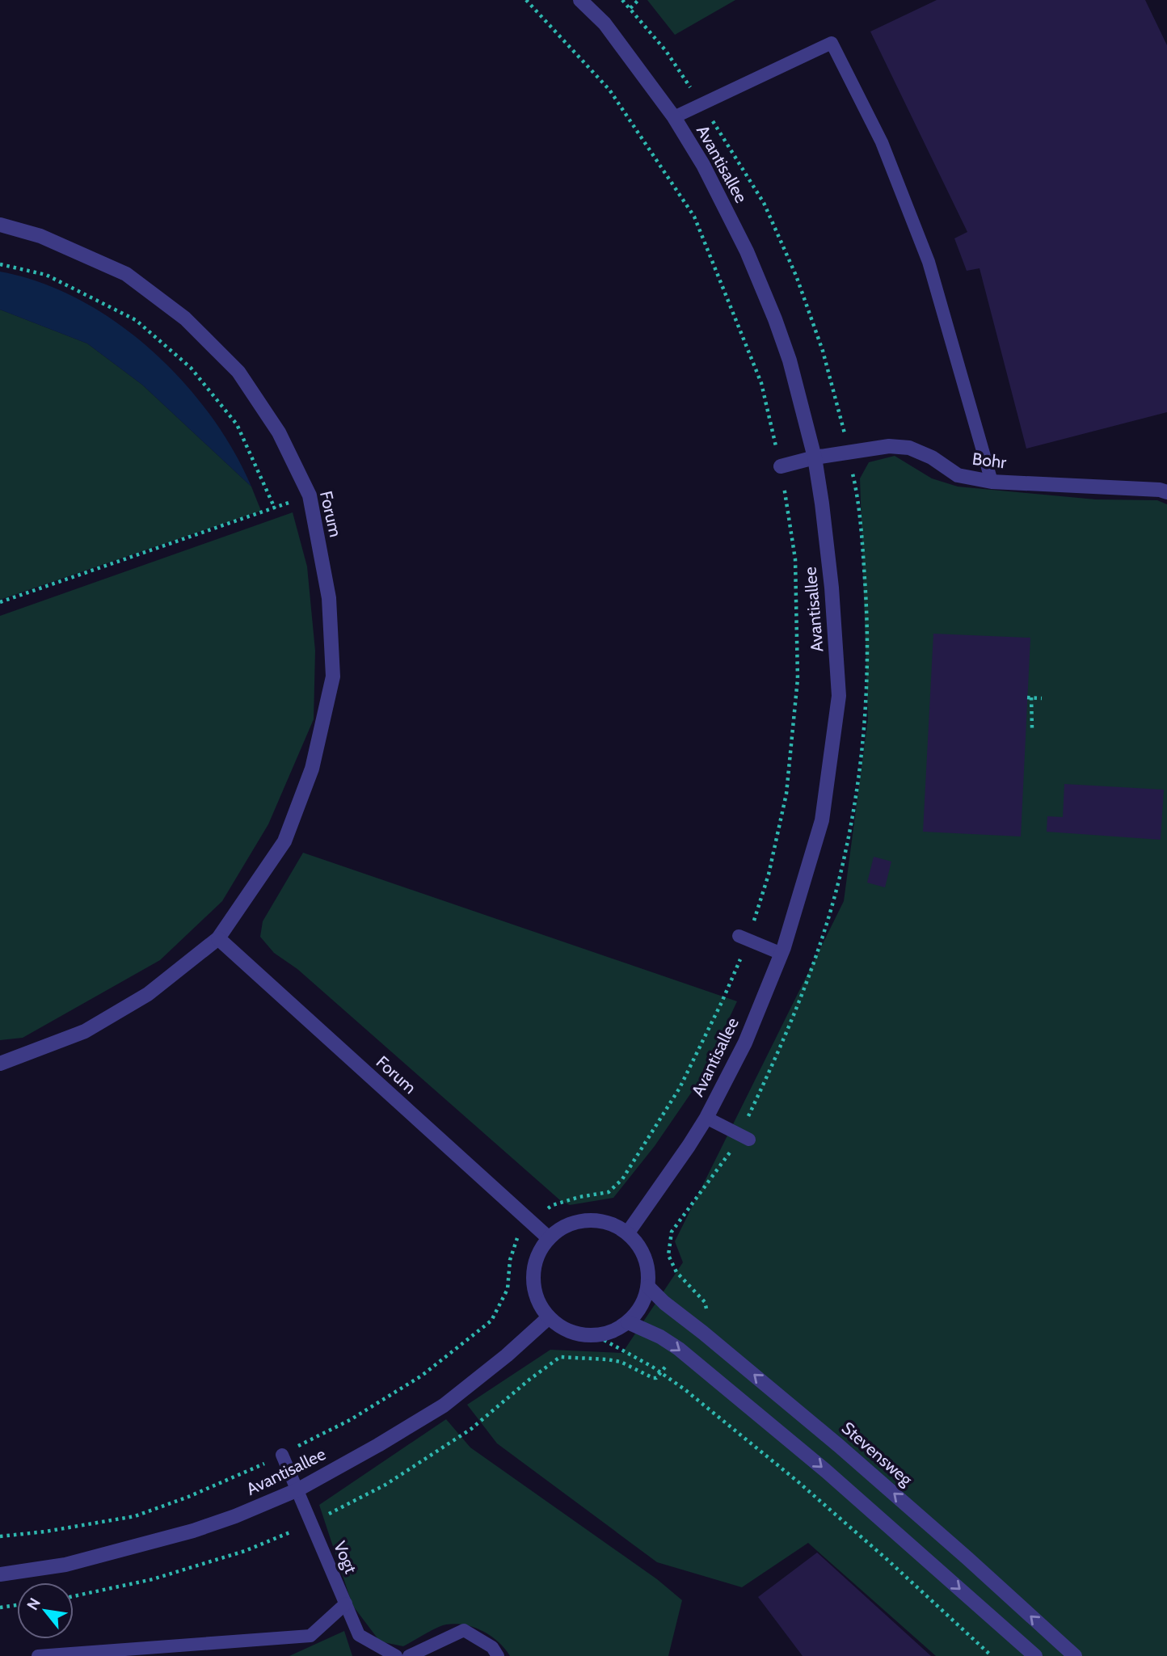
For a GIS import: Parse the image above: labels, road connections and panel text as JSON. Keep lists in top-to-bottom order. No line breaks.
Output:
{"streets":{"street":["Avantisallee","Bohr","Forum","Stevensweg"],"lane":["Vogt"]},"crossings":[["Avantisallee","Bohr"],["Avantisallee","Forum"],["Avantisallee","Stevensweg"],["Avantisallee","Vogt"],["Forum","Stevensweg"]],"north":"top left"}
